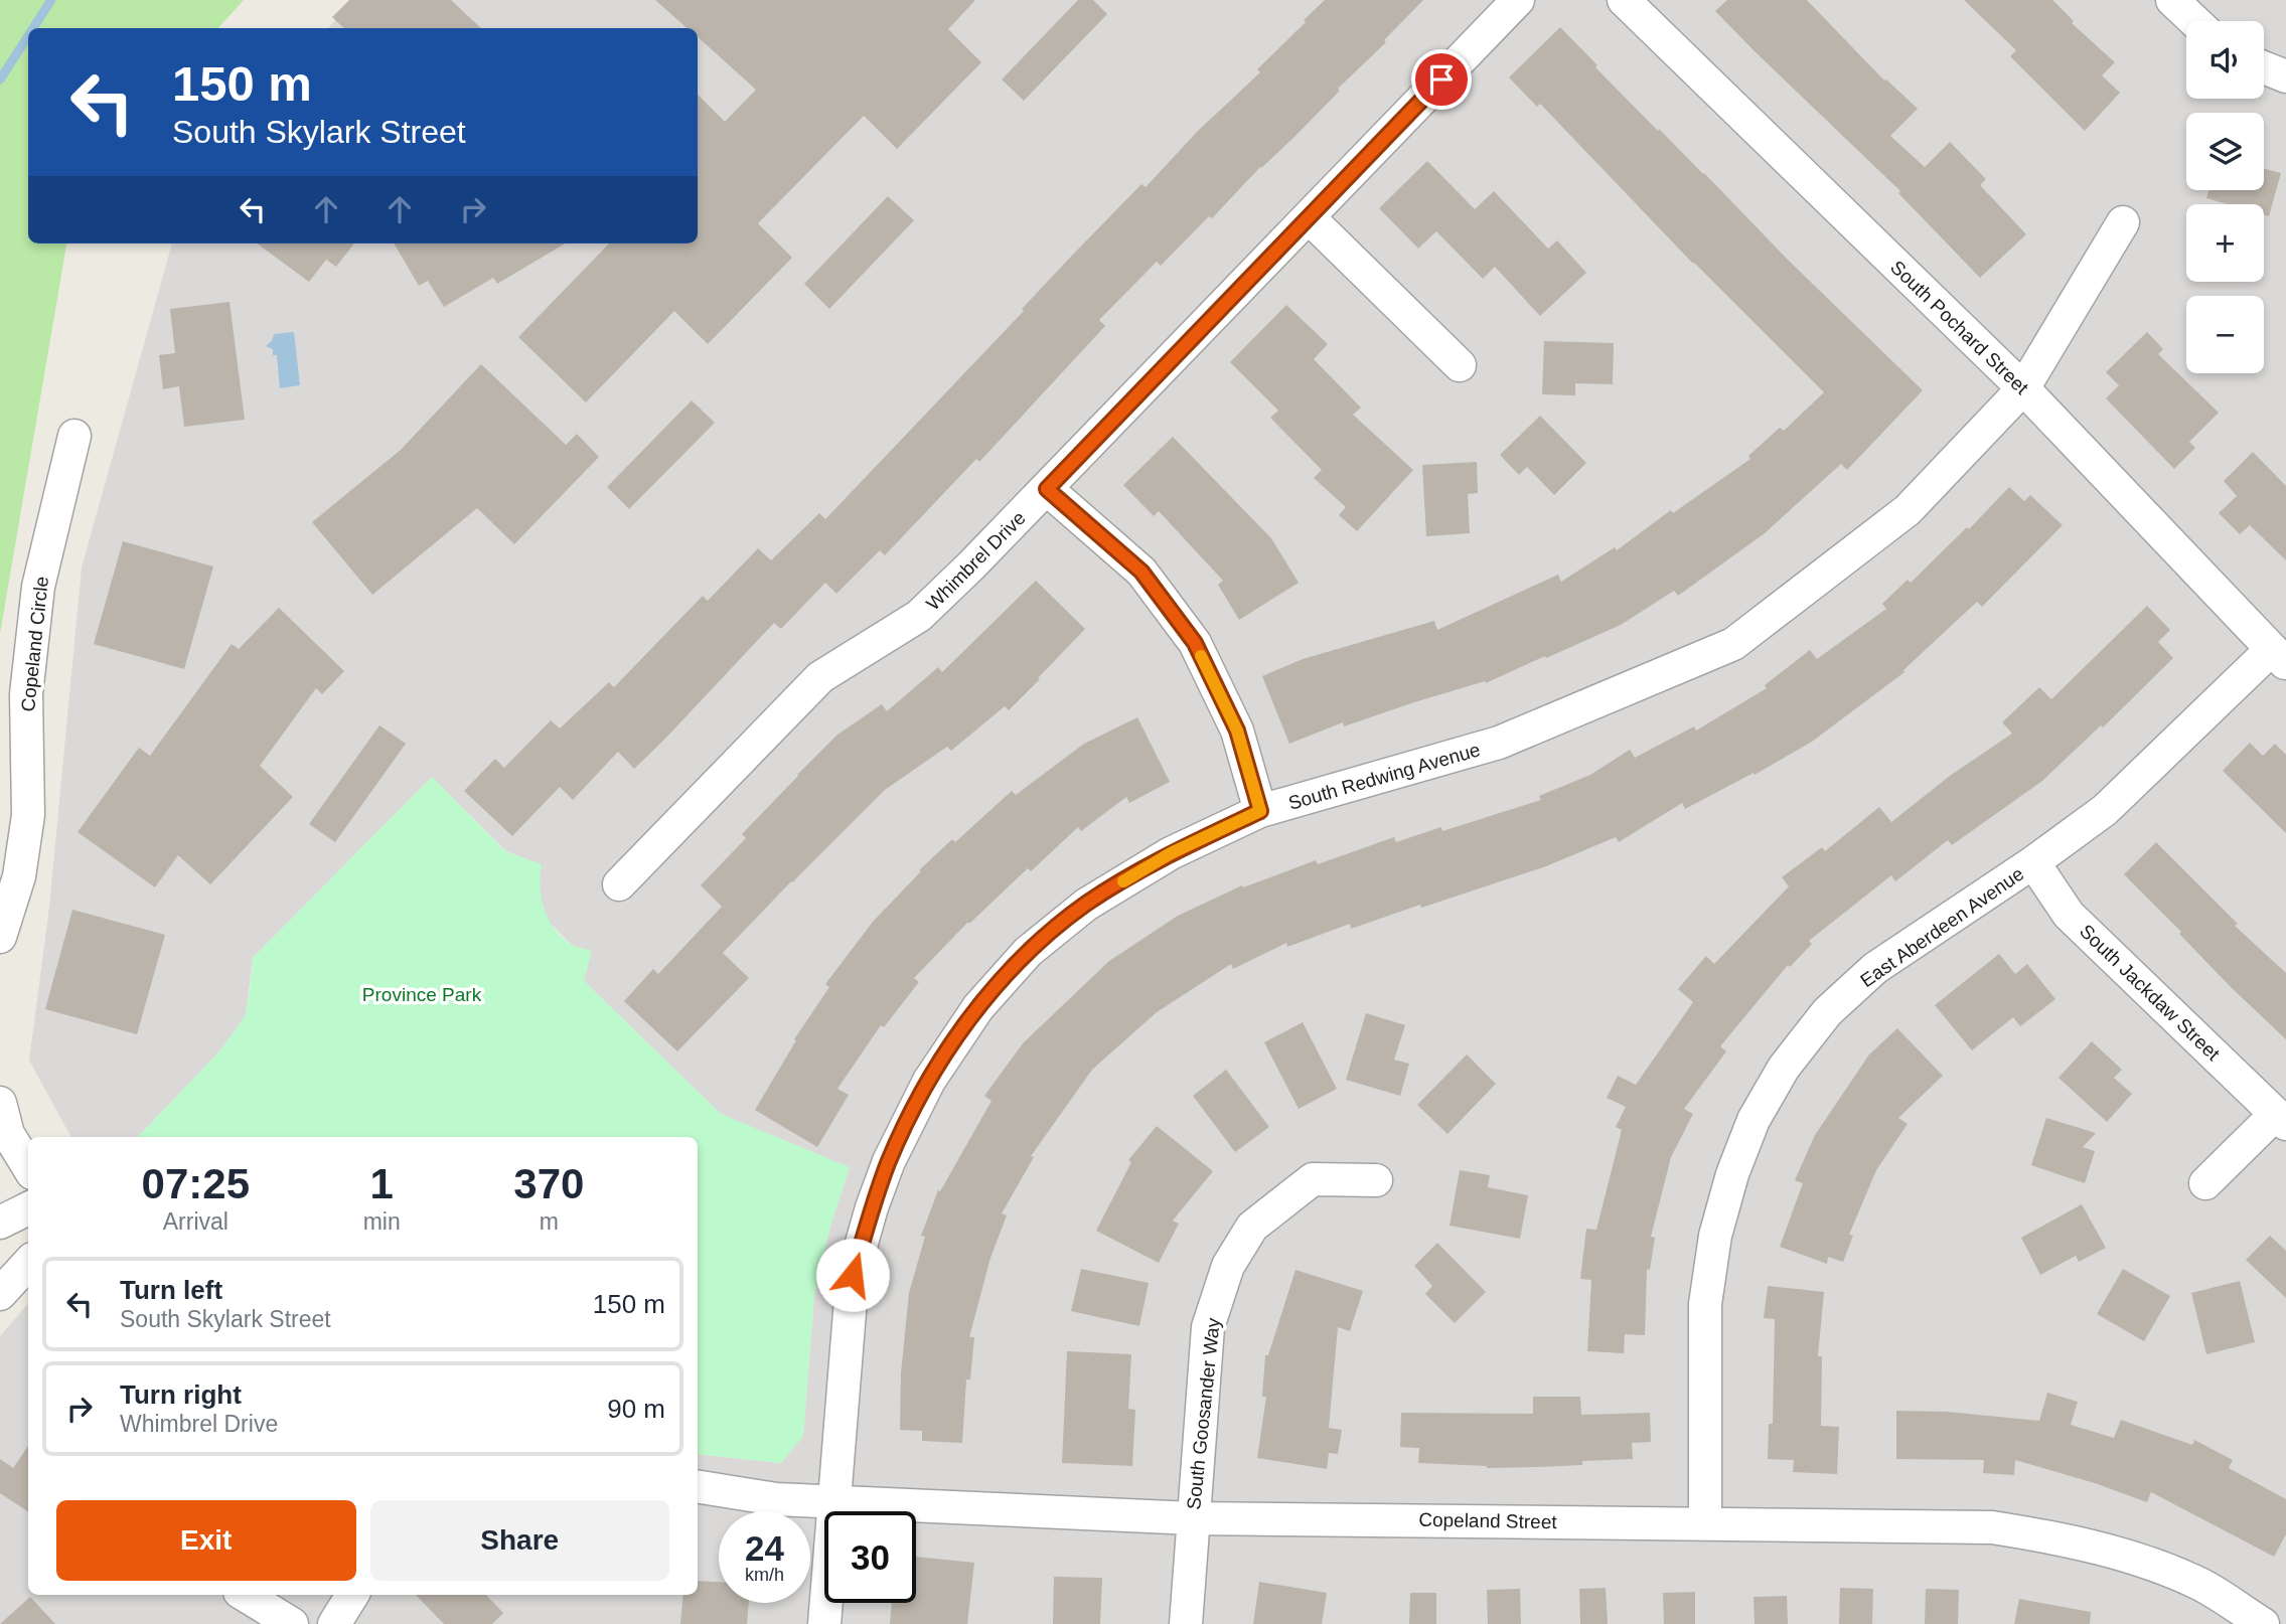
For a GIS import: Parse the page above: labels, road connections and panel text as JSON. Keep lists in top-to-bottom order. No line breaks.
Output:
{"streets":{"street":["South Pochard Street","Whimbrel Drive","Copeland Circle","South Redwing Avenue","East Aberdeen Avenue","South Jackdaw Street","South Goosander Way","Copeland Street"]},"crossings":[["South Pochard Street","South Redwing Avenue"],["South Pochard Street","East Aberdeen Avenue"],["South Redwing Avenue","Copeland Street"],["East Aberdeen Avenue","South Jackdaw Street"],["East Aberdeen Avenue","Copeland Street"],["South Goosander Way","Copeland Street"]],"parks":["Province Park"],"page":{"map_buttons":["+","−"],"turn":["150 m","South Skylark Street"],"eta":["07:25","Arrival","1","min","370","m"],"list":[{"name":"Turn left","note":"South Skylark Street","value":"150 m"},{"name":"Turn right","note":"Whimbrel Drive","value":"90 m"}],"buttons":["Exit","Share"],"speed":"24 km/h","limit":"30"}}
